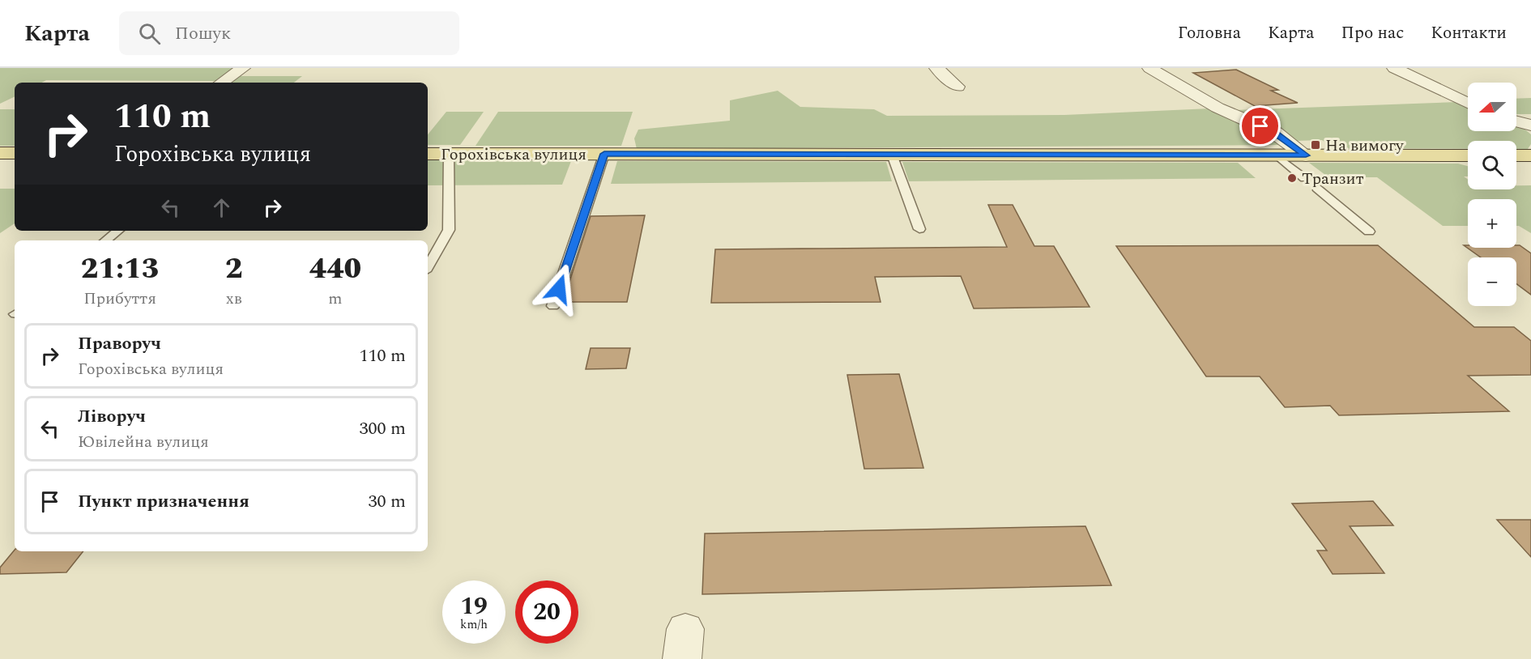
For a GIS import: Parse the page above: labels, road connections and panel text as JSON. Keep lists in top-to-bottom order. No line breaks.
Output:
{"streets":{"main road":["Горохівська вулиця"]},"places":{"transit":["На вимогу"],"other":["Транзит"]},"north":"left","page":{"header":"Карта","search":"Пошук","nav":["Головна","Карта","Про нас","Контакти"],"map_buttons":["+","−"],"turn":["110 m","Горохівська вулиця"],"eta":["21:13","Прибуття","2","хв","440","m"],"list":[{"name":"Праворуч","note":"Горохівська вулиця","value":"110 m"},{"name":"Ліворуч","note":"Ювілейна вулиця","value":"300 m"},{"name":"Пункт призначення","value":"30 m"}],"speed":"19 km/h","limit":"20"}}
